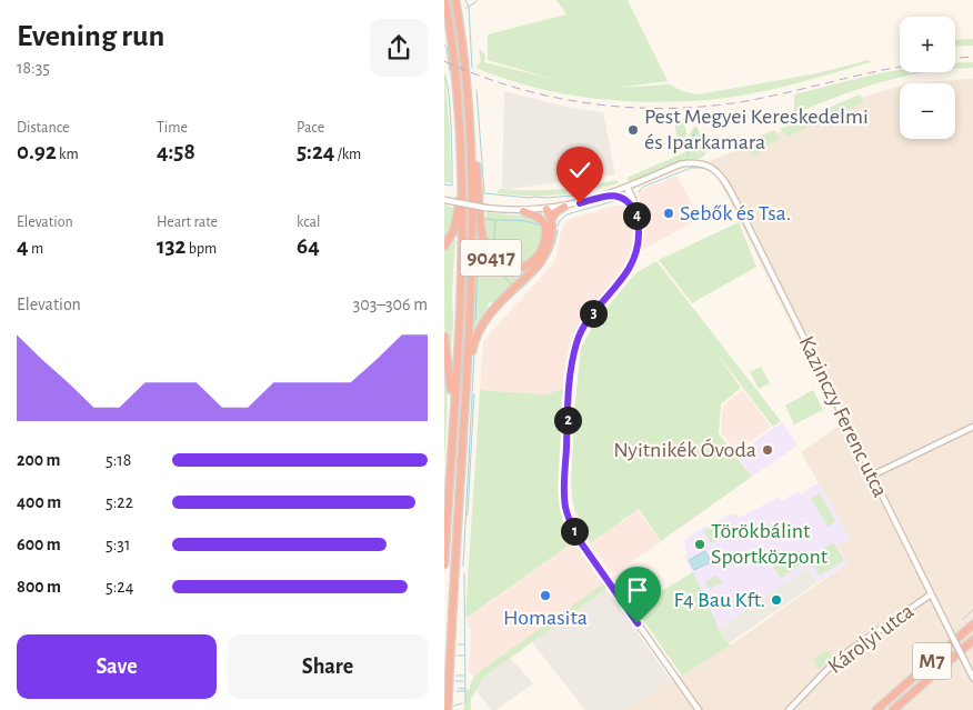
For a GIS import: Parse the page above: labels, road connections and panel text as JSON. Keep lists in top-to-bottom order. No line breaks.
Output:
{"streets":{"highway":["90417","M7"],"street":["Kazinczy Ferenc utca","Károlyi utca"]},"crossings":[["Kazinczy Ferenc utca","Károlyi utca"]],"places":["Pest Megyei Kereskedelmi és Iparkamara","Sebők és Tsa.","Nyitnikék Óvoda","Törökbálint Sportközpont","Homasita","F4 Bau Kft."],"page":{"heading":["Evening run","18:35"],"map_buttons":["+","−"],"stats":[["Distance","0.92 km"],["Time","4:58"],["Pace","5:24 /km"],["Elevation","4 m"],["Heart rate","132 bpm"],["kcal","64"]],"pins":["4","3","2","1"],"chart":["Elevation","303–306 m"],"list":[{"name":"200 m","note":"5:18"},{"name":"400 m","note":"5:22"},{"name":"600 m","note":"5:31"},{"name":"800 m","note":"5:24"}],"buttons":["Save","Share"]}}
